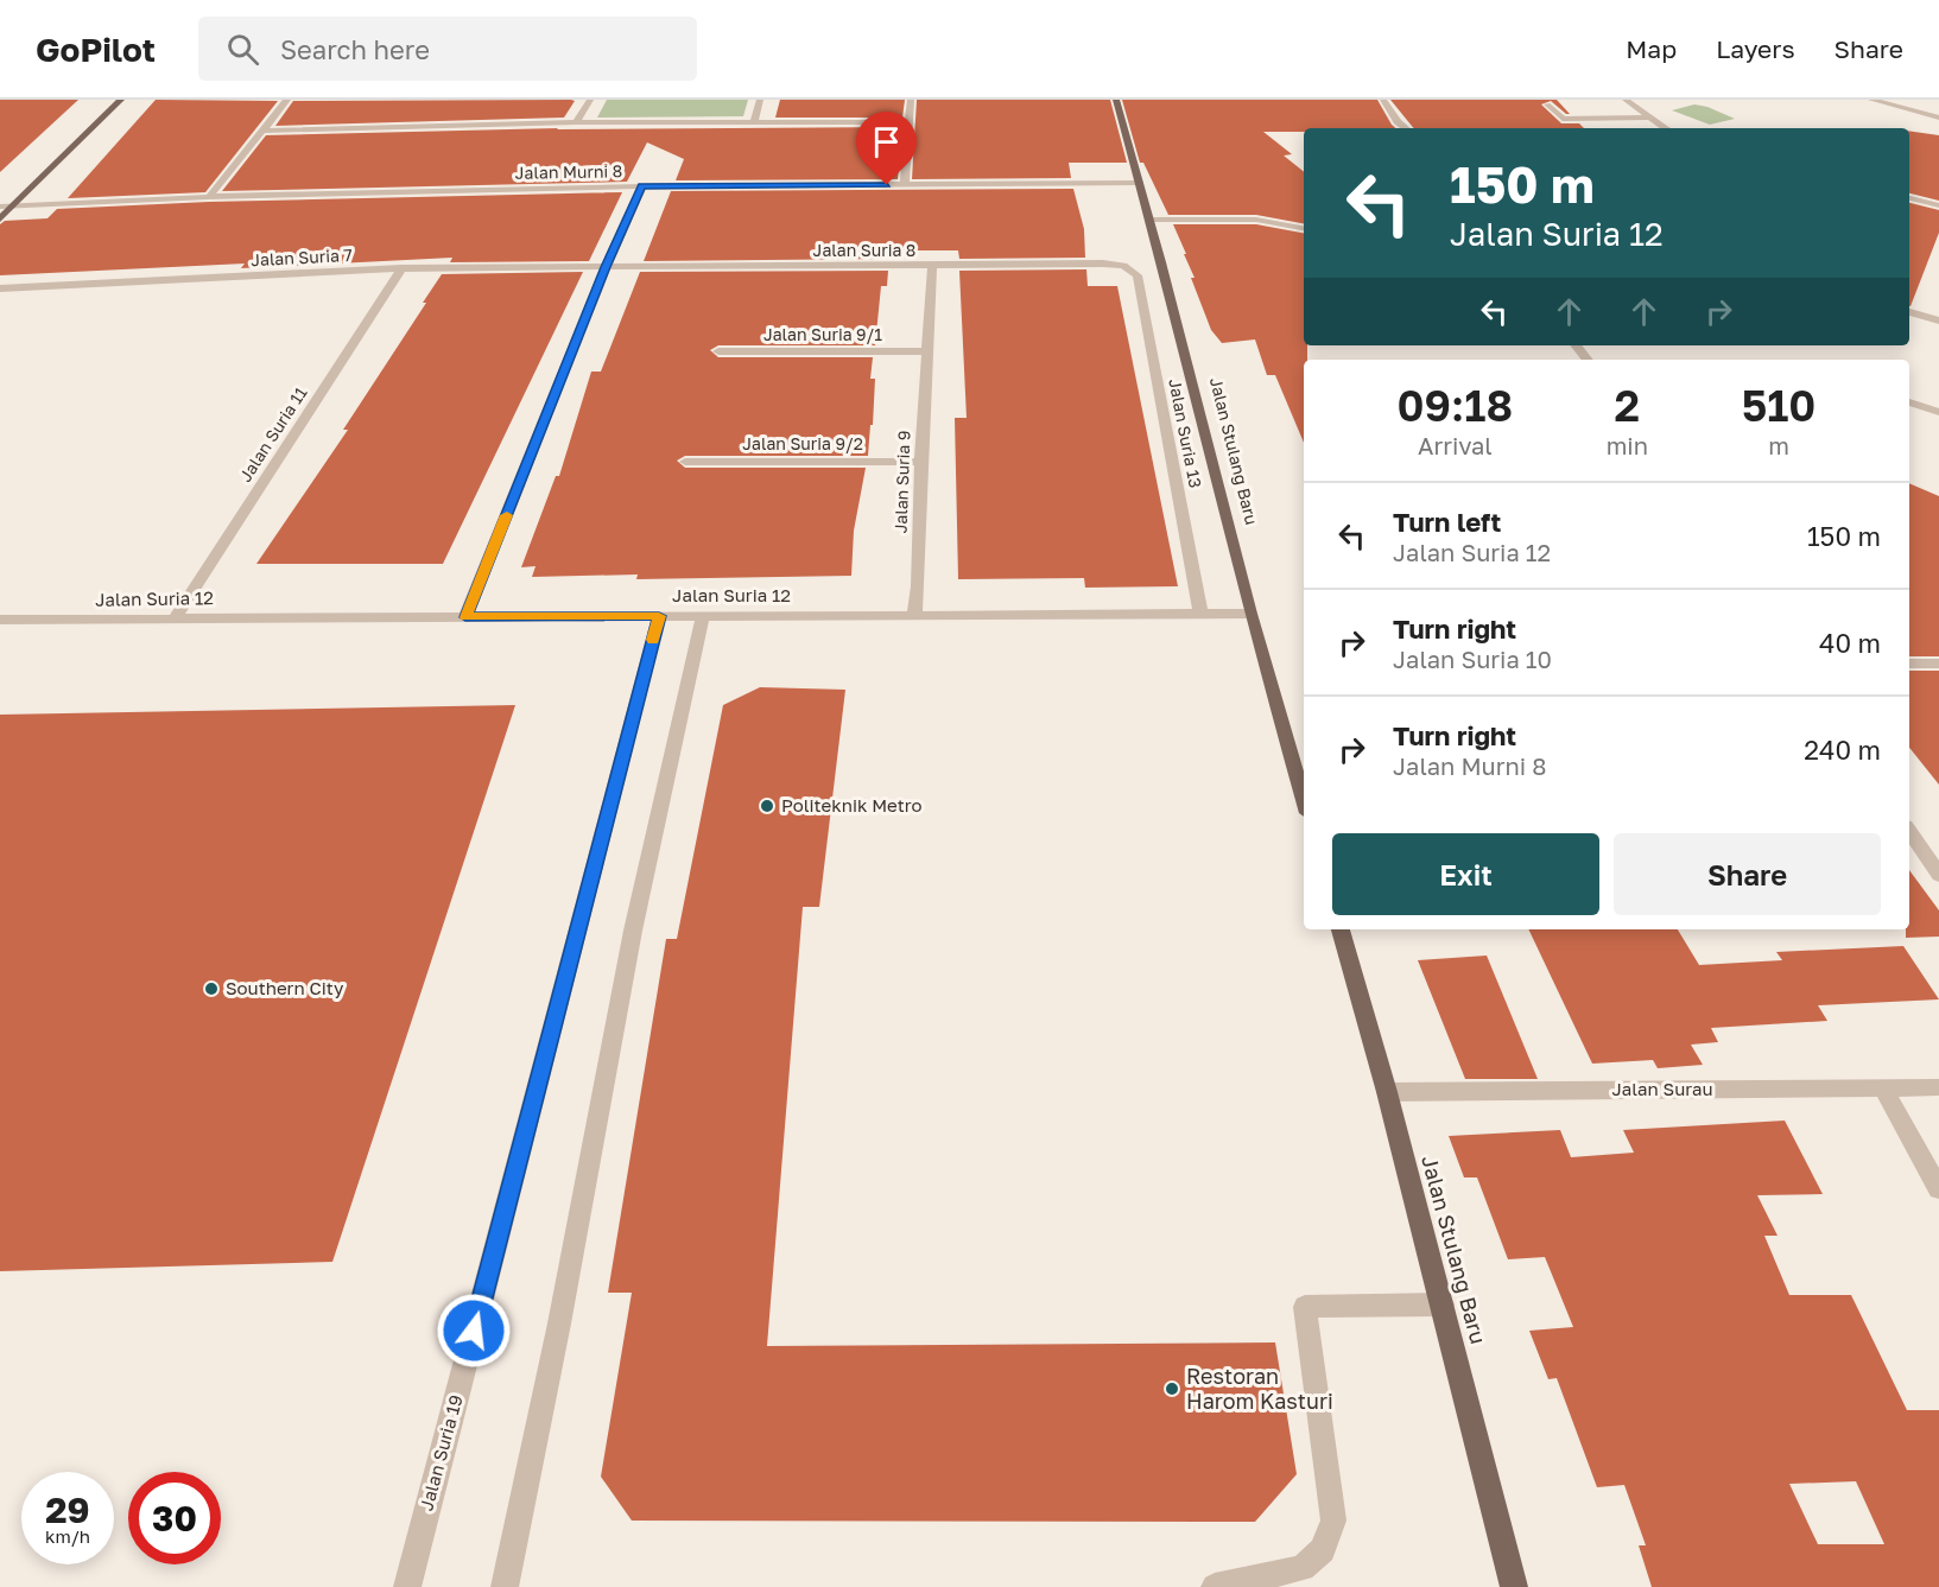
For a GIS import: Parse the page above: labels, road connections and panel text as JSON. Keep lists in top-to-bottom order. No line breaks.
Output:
{"streets":{"main road":["Jalan Stulang Baru"],"street":["Jalan Murni 8","Jalan Suria 8","Jalan Suria 7","Jalan Suria 9/1","Jalan Suria 13","Jalan Suria 11","Jalan Suria 9/2","Jalan Suria 9","Jalan Suria 12","Jalan Surau","Jalan Suria 19"]},"crossings":[["Jalan Murni 8","Jalan Stulang Baru"],["Jalan Suria 8","Jalan Suria 7"],["Jalan Suria 8","Jalan Suria 13"],["Jalan Suria 8","Jalan Suria 9"],["Jalan Suria 7","Jalan Suria 11"],["Jalan Suria 9/1","Jalan Suria 9"],["Jalan Suria 13","Jalan Suria 12"],["Jalan Suria 11","Jalan Suria 12"],["Jalan Suria 9/2","Jalan Suria 9"],["Jalan Stulang Baru","Jalan Suria 12"],["Jalan Stulang Baru","Jalan Surau"],["Jalan Suria 9","Jalan Suria 12"],["Jalan Suria 12","Jalan Suria 19"]],"places":["Politeknik Metro","Southern City","Restoran Harom Kasturi"],"page":{"header":"GoPilot","search":"Search here","nav":["Map","Layers","Share"],"turn":["150 m","Jalan Suria 12"],"eta":["09:18","Arrival","2","min","510","m"],"list":[{"name":"Turn left","note":"Jalan Suria 12","value":"150 m"},{"name":"Turn right","note":"Jalan Suria 10","value":"40 m"},{"name":"Turn right","note":"Jalan Murni 8","value":"240 m"}],"buttons":["Exit","Share"],"speed":"29 km/h","limit":"30"}}
